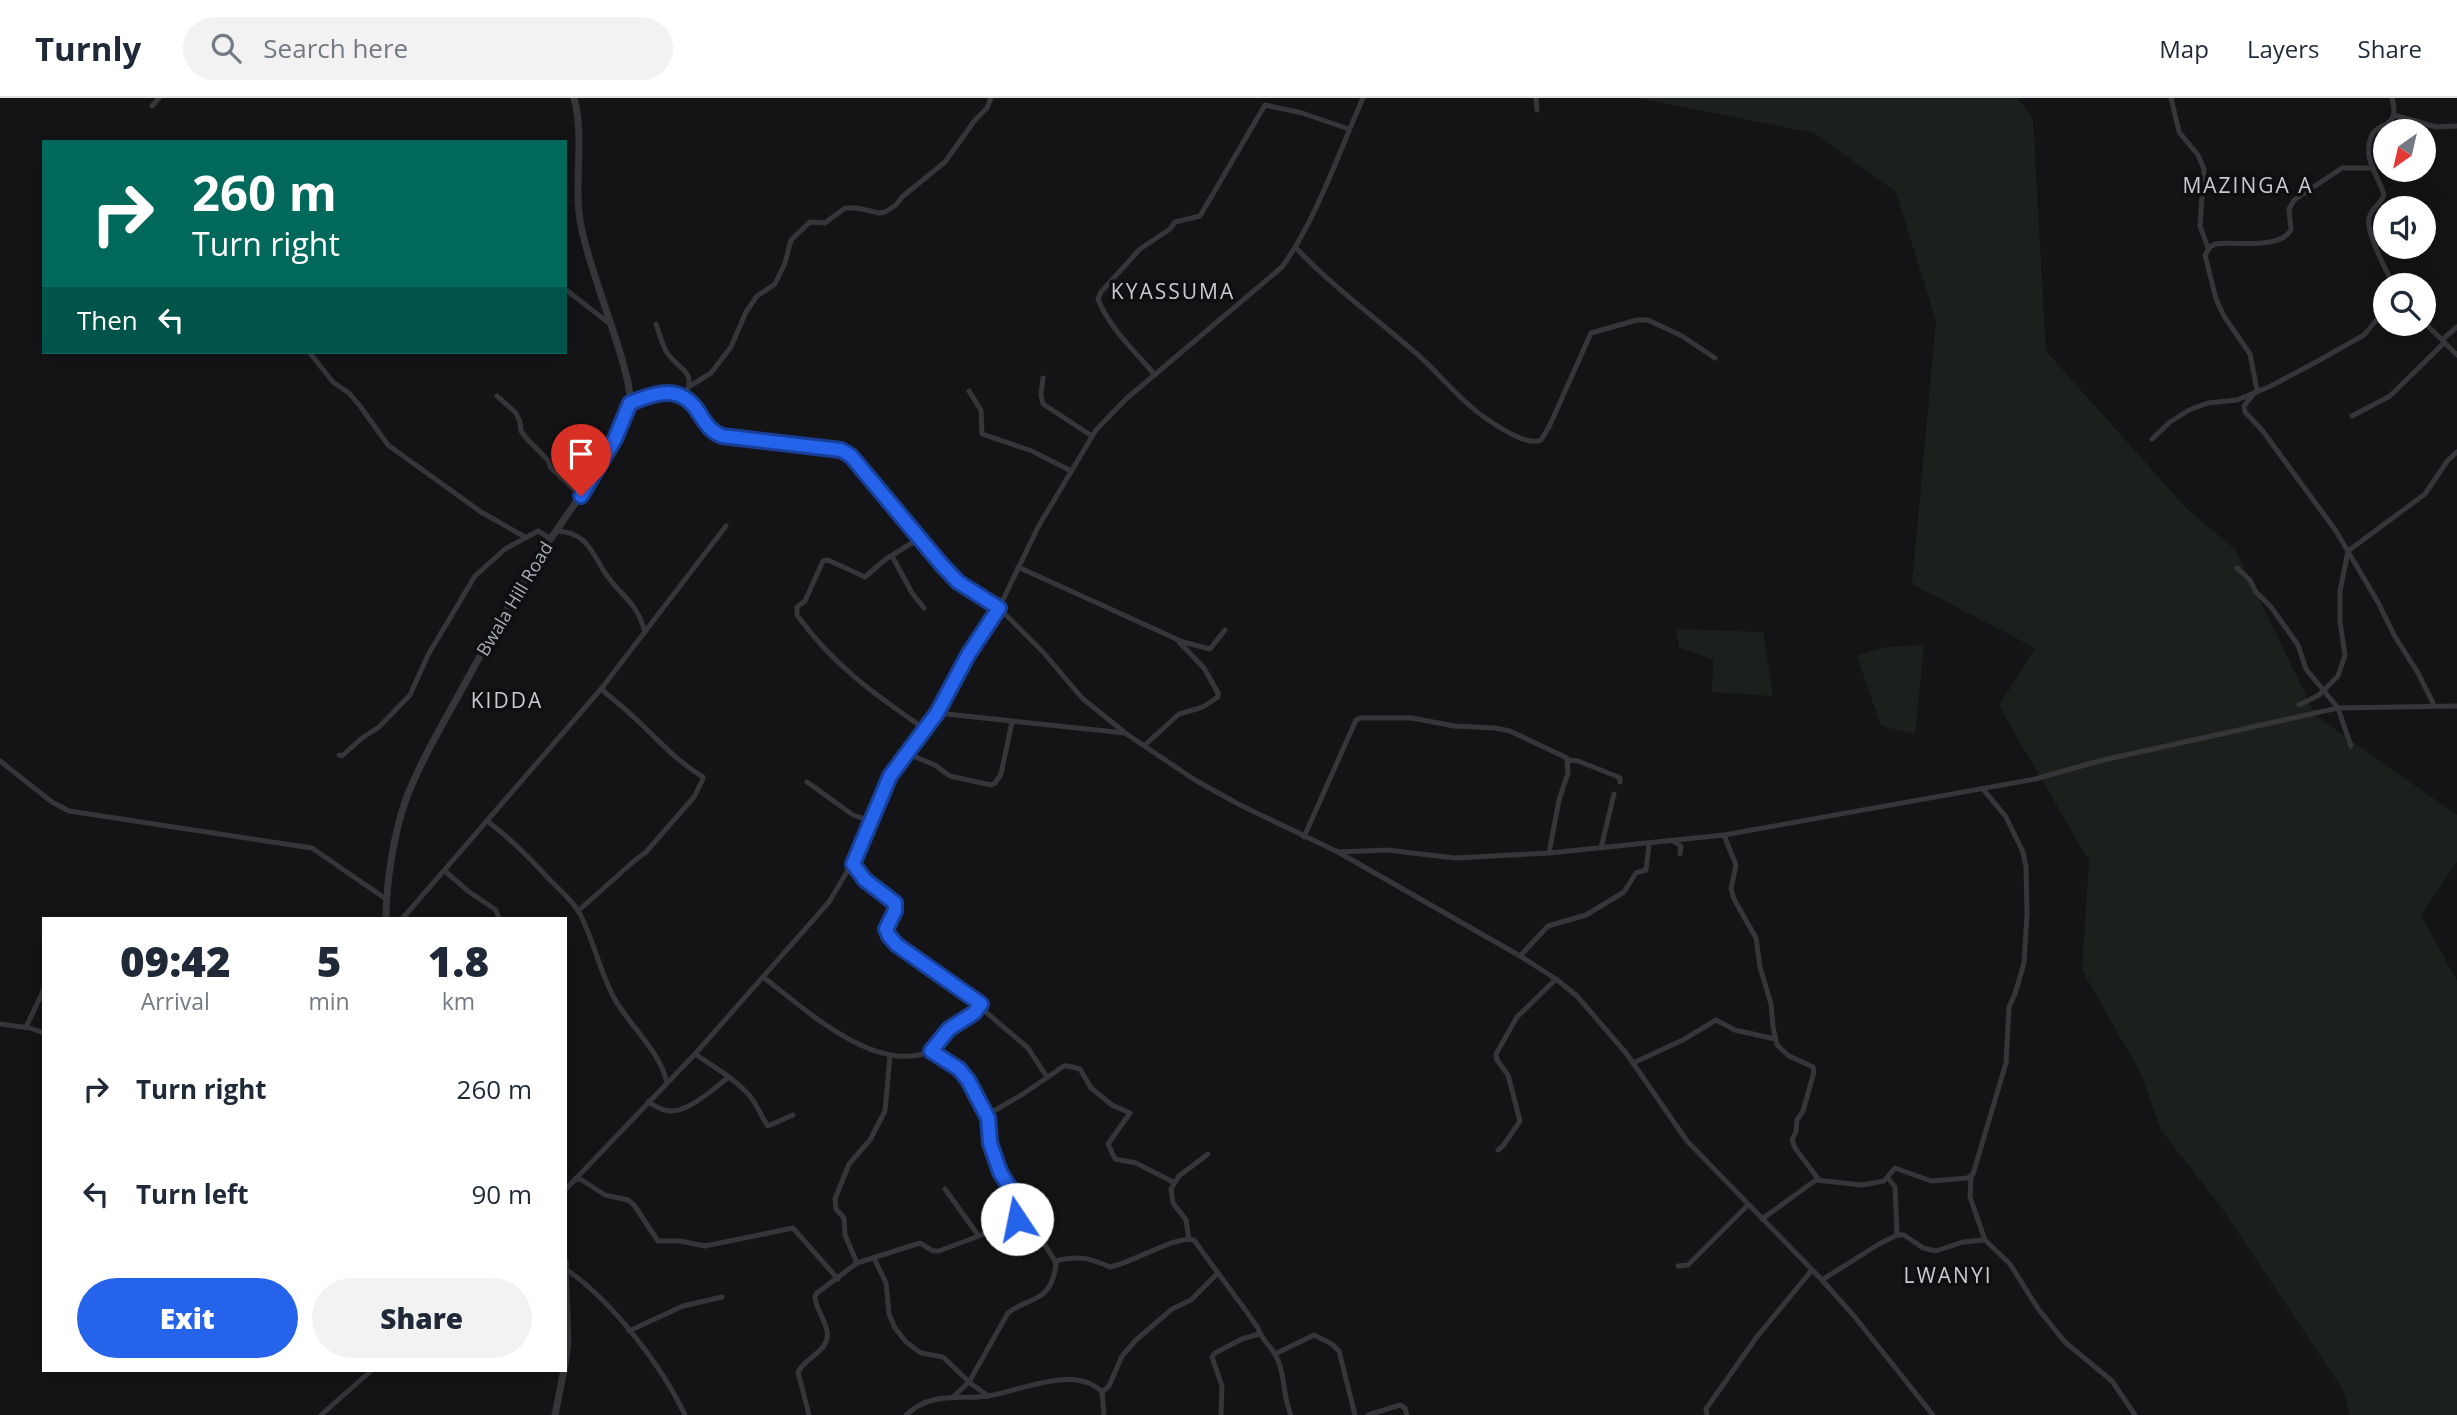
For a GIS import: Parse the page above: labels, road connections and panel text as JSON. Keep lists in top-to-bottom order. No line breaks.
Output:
{"streets":{"street":["Bwala Hill Road"]},"districts":["MAZINGA A","KYASSUMA","KIDDA","LWANYI"],"north":"bottom left","page":{"header":"Turnly","search":"Search here","nav":["Map","Layers","Share"],"turn":["260 m","Turn right"],"then":"Then","eta":["09:42","Arrival","5","min","1.8","km"],"list":[{"name":"Turn right","value":"260 m"},{"name":"Turn left","value":"90 m"}],"buttons":["Exit","Share"]}}
